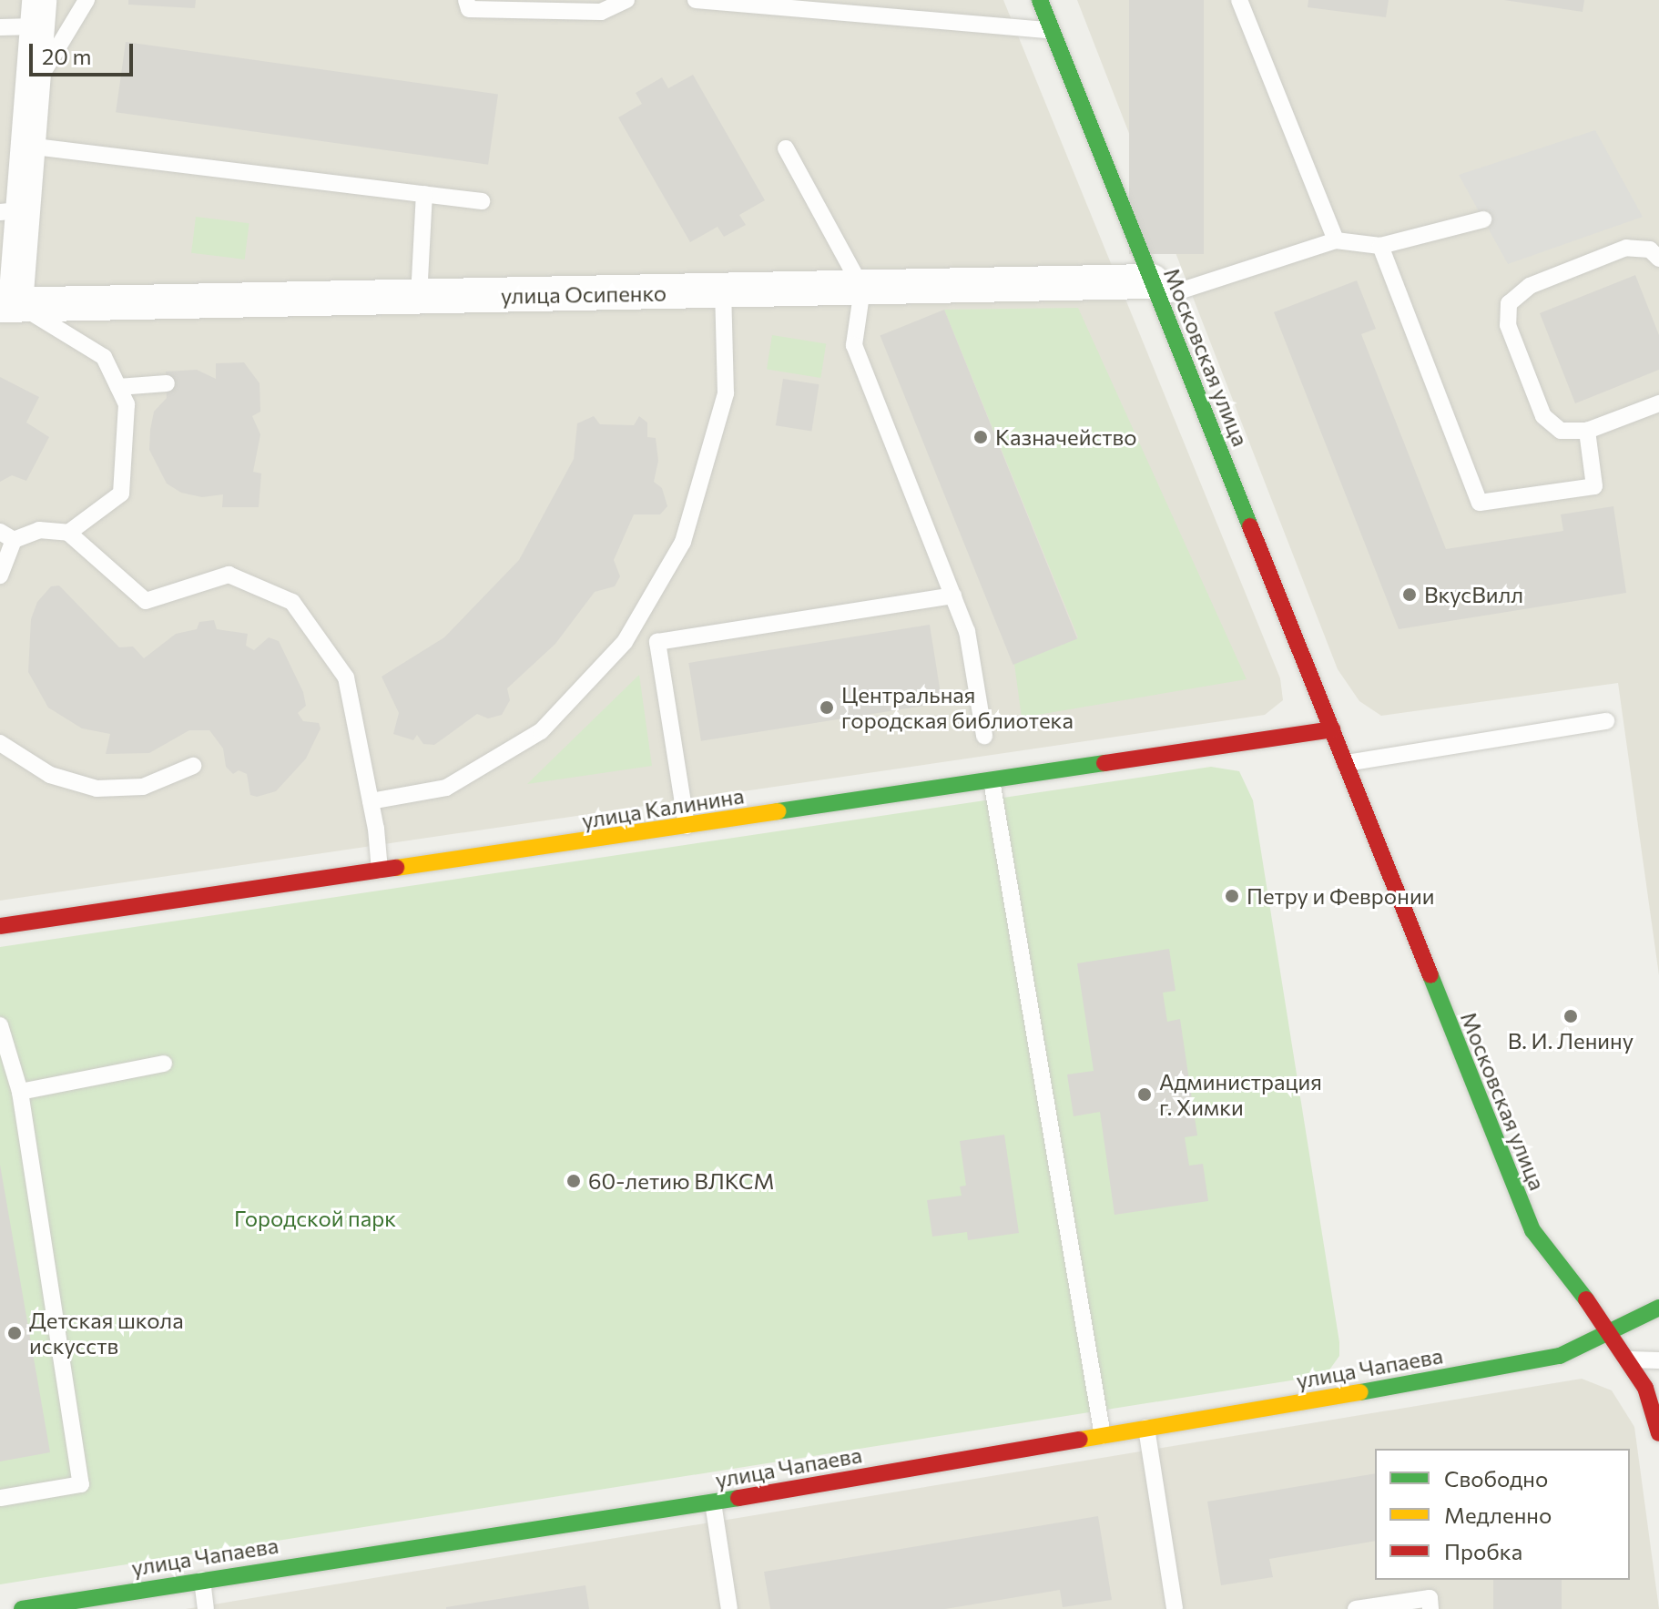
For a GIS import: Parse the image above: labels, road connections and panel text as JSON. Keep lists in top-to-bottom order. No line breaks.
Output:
{"streets":{"street":["улица Осипенко","Московская улица","улица Калинина","улица Чапаева"]},"crossings":[["улица Осипенко","Московская улица"],["Московская улица","улица Калинина"],["Московская улица","улица Чапаева"]],"parks":["Городской парк"],"places":["Казначейство","ВкусВилл","Центральная городская библиотека","Петру и Февронии","В. И. Ленину","Администрация г. Химки","60-летию ВЛКСМ","Детская школа искусств"],"legend":["Свободно","Медленно","Пробка"],"scale_bar":"20 m"}
